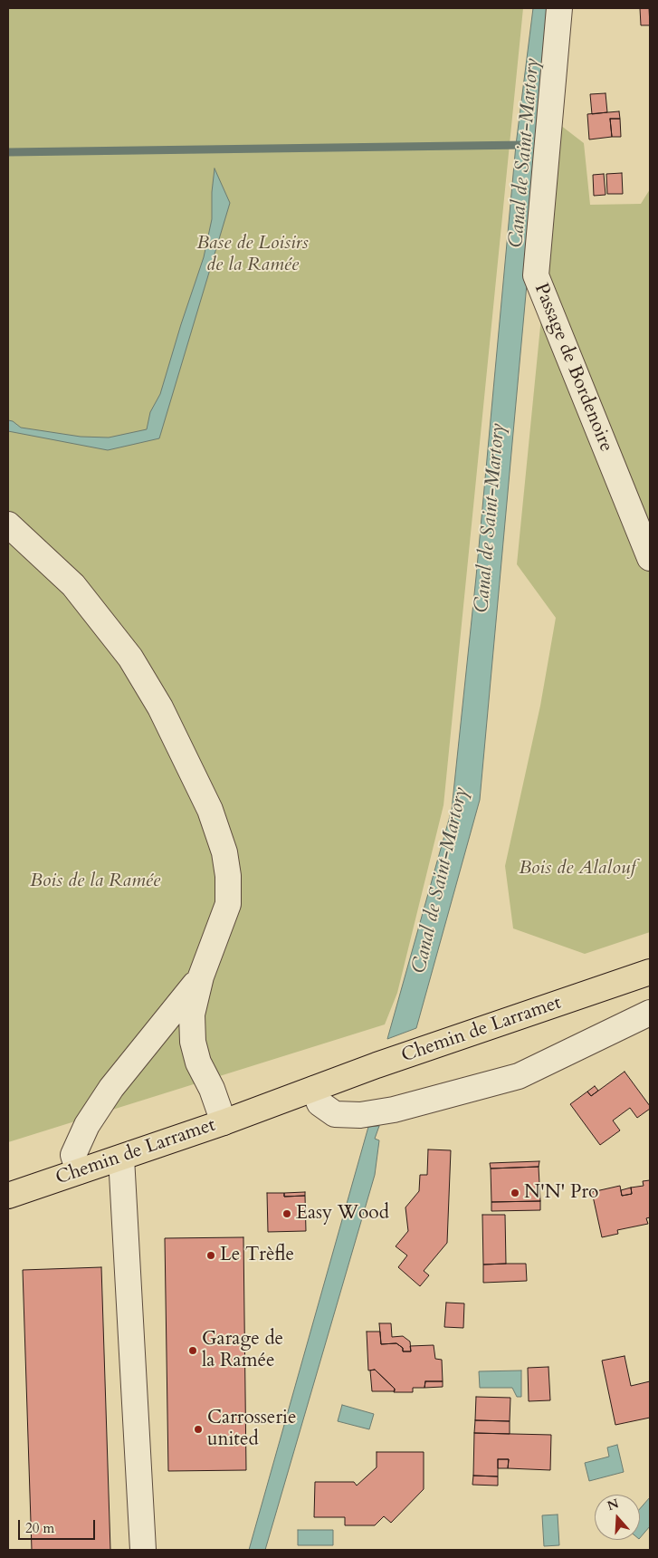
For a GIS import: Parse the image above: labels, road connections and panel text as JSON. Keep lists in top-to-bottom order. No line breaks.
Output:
{"streets":{"main road":["Chemin de Larramet"],"street":["Passage de Bordenoire"]},"water":["Canal de Saint-Martory"],"parks":["Base de Loisirs de la Ramée","Bois de Alalouf","Bois de la Ramée"],"places":["N'N' Pro","Easy Wood","Le Trèfle","Garage de la Ramée","Carrosserie united"],"scale_bar":"20 m","north":"top"}
